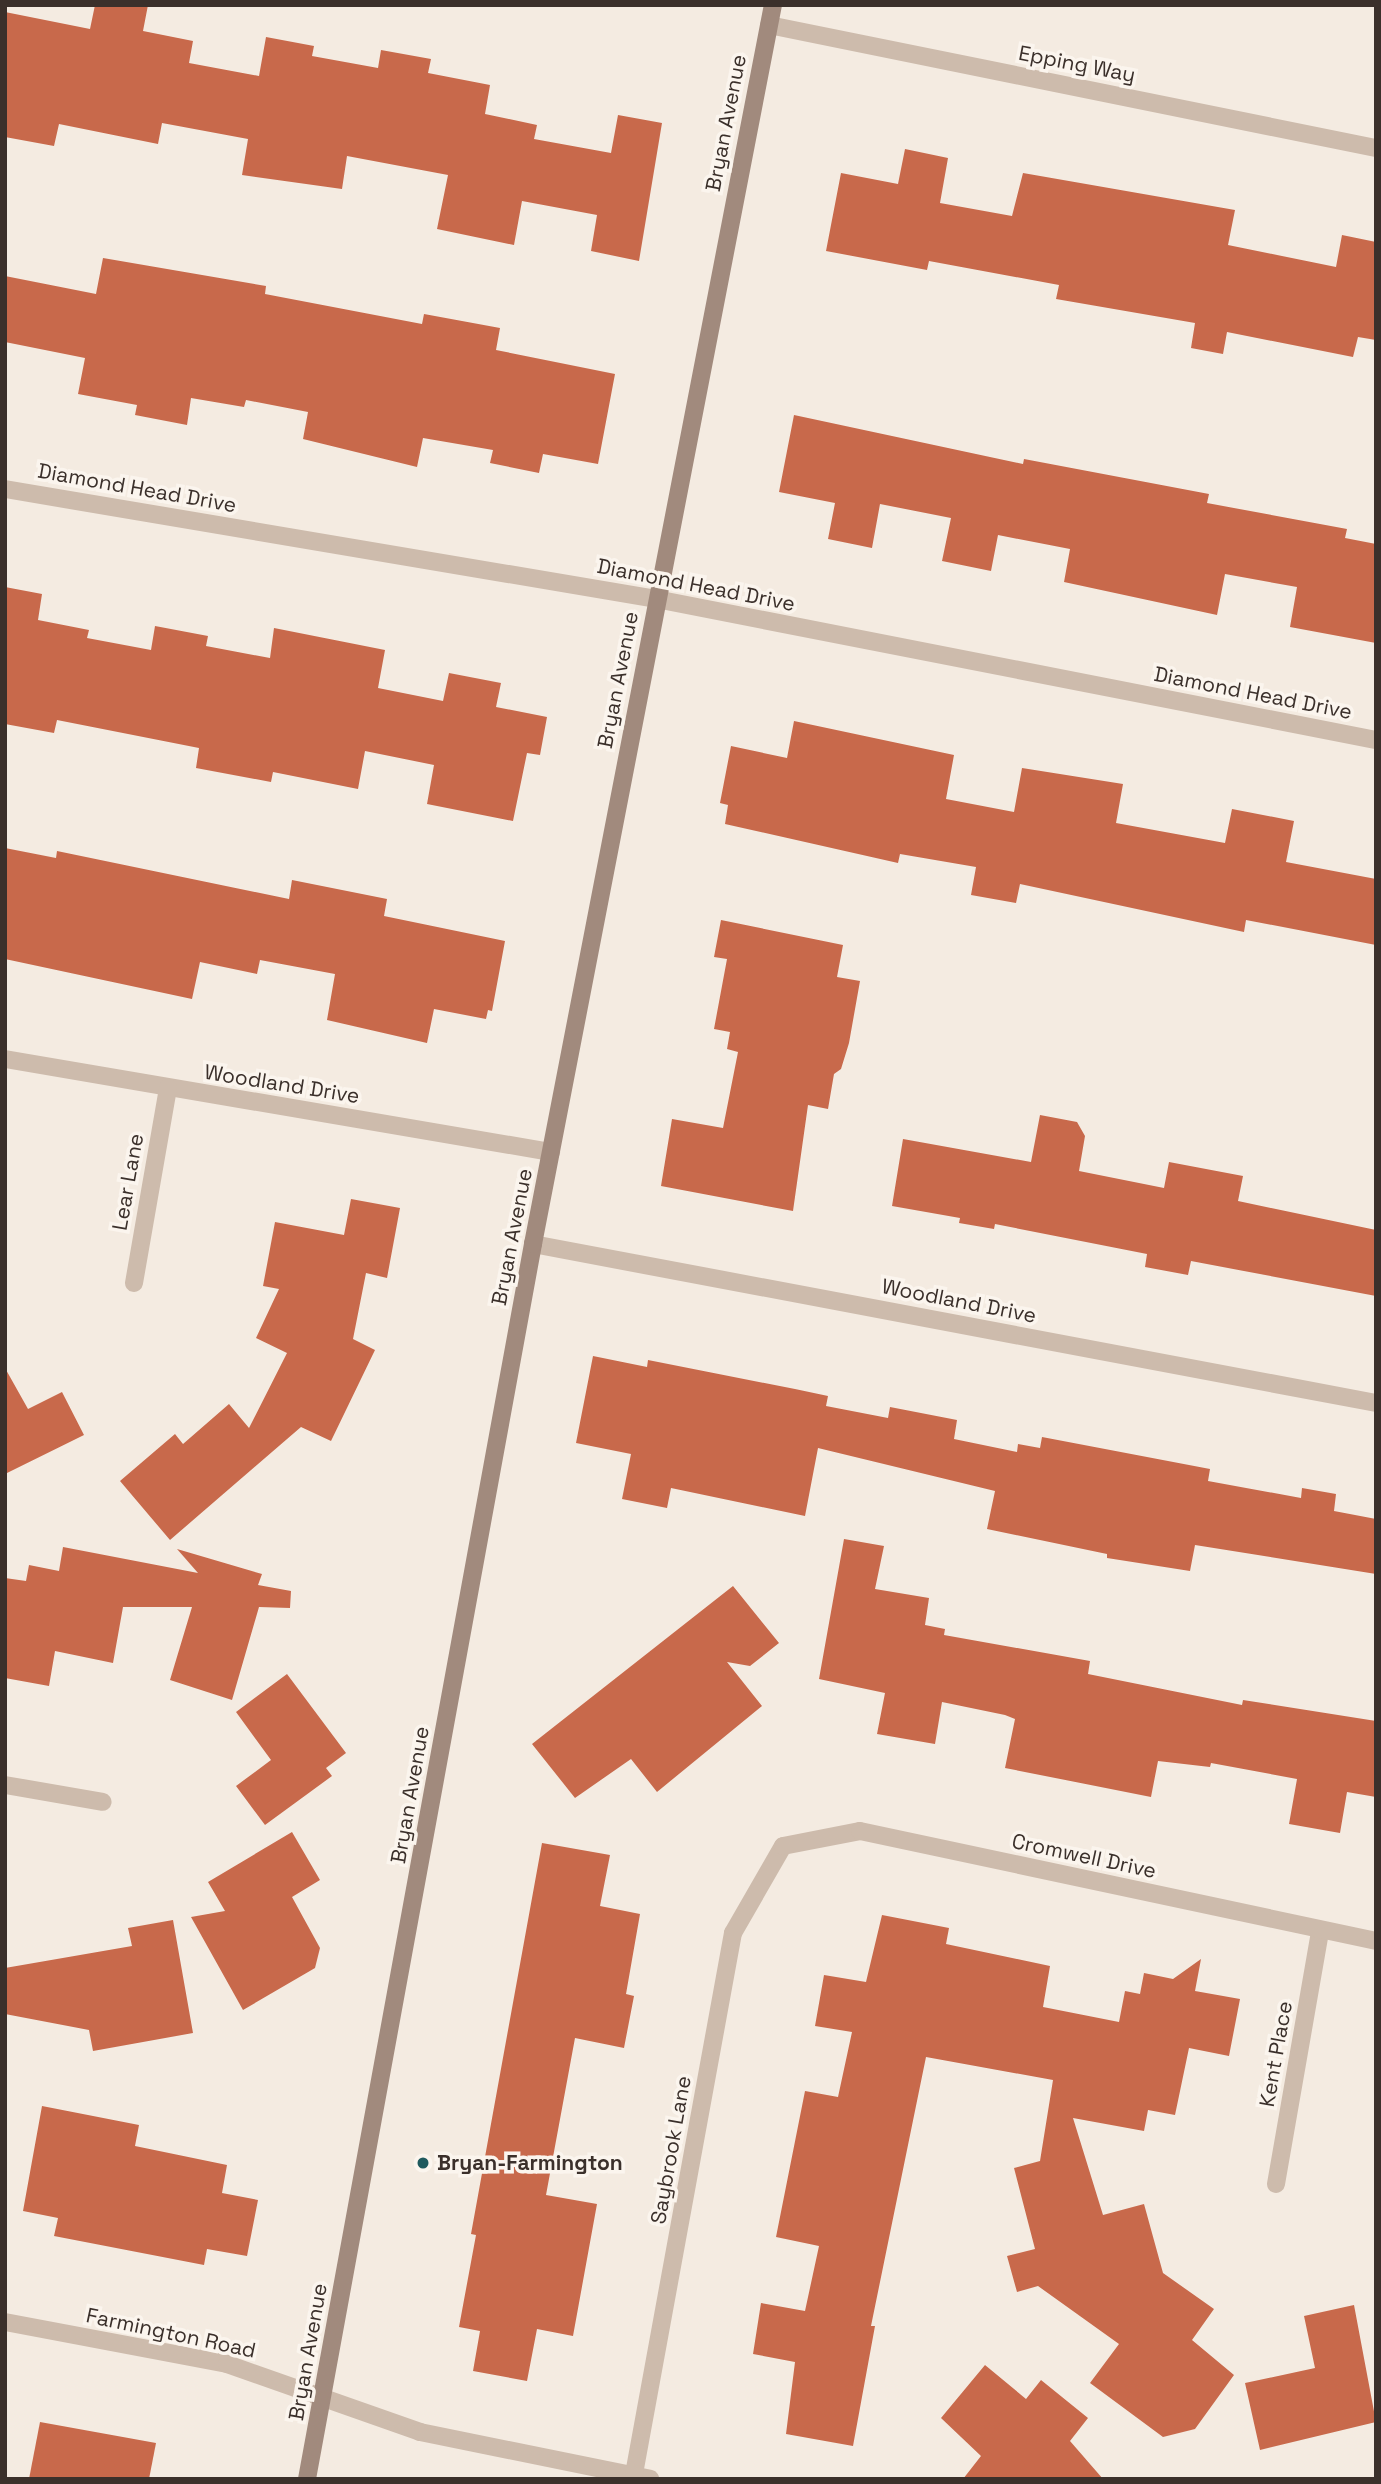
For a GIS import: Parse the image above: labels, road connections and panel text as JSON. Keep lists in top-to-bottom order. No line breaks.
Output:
{"streets":{"main road":["Bryan Avenue"],"street":["Epping Way","Diamond Head Drive","Woodland Drive","Lear Lane","Cromwell Drive","Kent Place","Saybrook Lane","Farmington Road"]},"crossings":[["Epping Way","Bryan Avenue"],["Bryan Avenue","Diamond Head Drive"],["Bryan Avenue","Woodland Drive"],["Bryan Avenue","Farmington Road"],["Woodland Drive","Lear Lane"],["Cromwell Drive","Kent Place"],["Cromwell Drive","Saybrook Lane"],["Saybrook Lane","Farmington Road"]],"places":["Bryan-Farmington"]}
